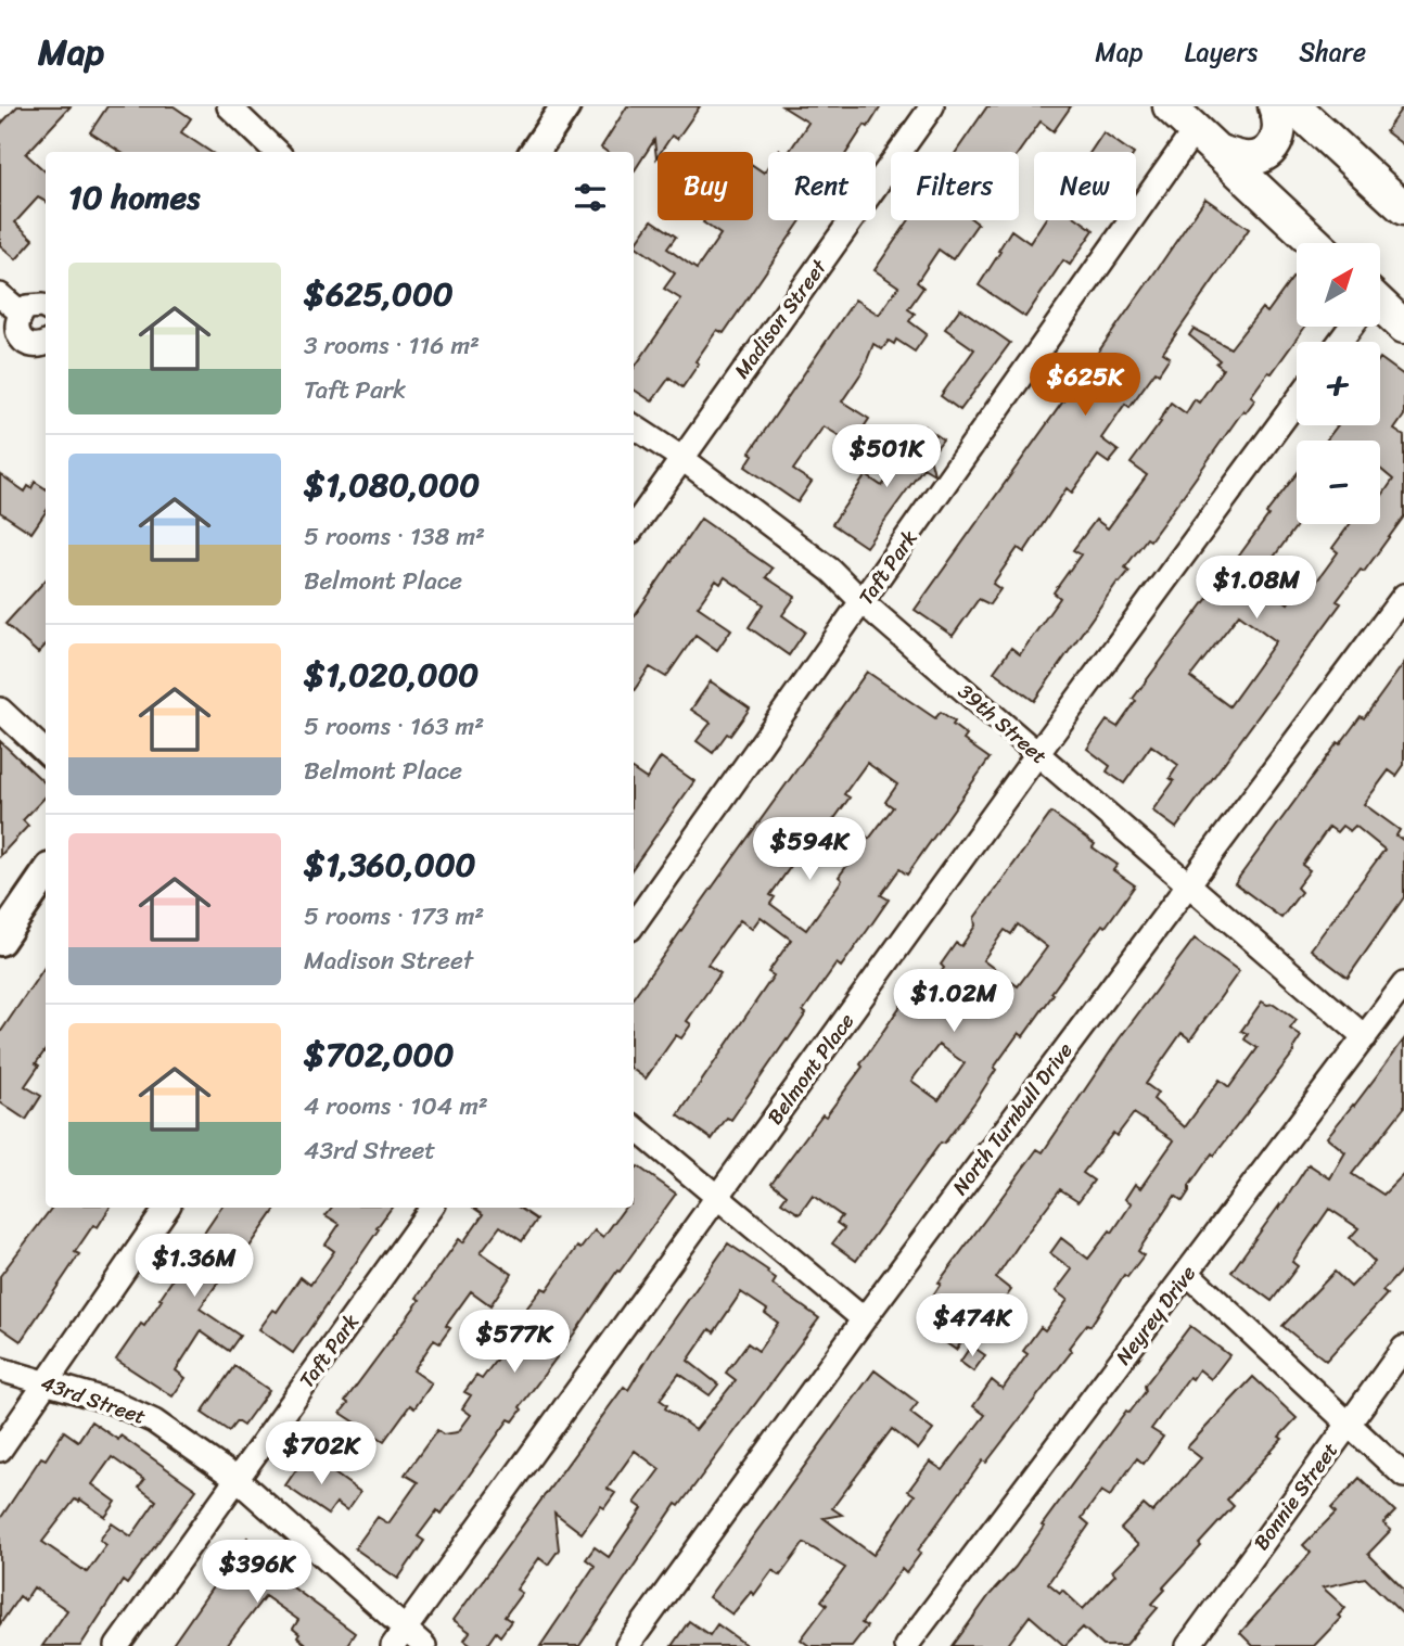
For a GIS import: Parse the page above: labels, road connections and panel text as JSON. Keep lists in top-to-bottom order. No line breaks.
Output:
{"streets":{"street":["Madison Street","Taft Park","39th Street","Belmont Place","North Turnbull Drive","Neyrey Drive","43rd Street","Bonnie Street"]},"crossings":[["Madison Street","39th Street"],["Taft Park","39th Street"],["Taft Park","43rd Street"],["39th Street","Belmont Place"],["39th Street","North Turnbull Drive"],["39th Street","Neyrey Drive"],["Belmont Place","43rd Street"]],"north":"top right","page":{"header":"Map","nav":["Map","Layers","Share"],"chip":["Buy","Rent","Filters","New"],"heading":"10 homes","map_buttons":["+","−"],"list":[{"name":"$625,000","note":"3 rooms · 116 m² · Taft Park"},{"name":"$1,080,000","note":"5 rooms · 138 m² · Belmont Place"},{"name":"$1,020,000","note":"5 rooms · 163 m² · Belmont Place"},{"name":"$1,360,000","note":"5 rooms · 173 m² · Madison Street"},{"name":"$702,000","note":"4 rooms · 104 m² · 43rd Street"}],"price":["$625K","$501K","$1.08M","$594K","$1.02M","$1.36M","$474K","$577K","$702K","$396K"]}}
